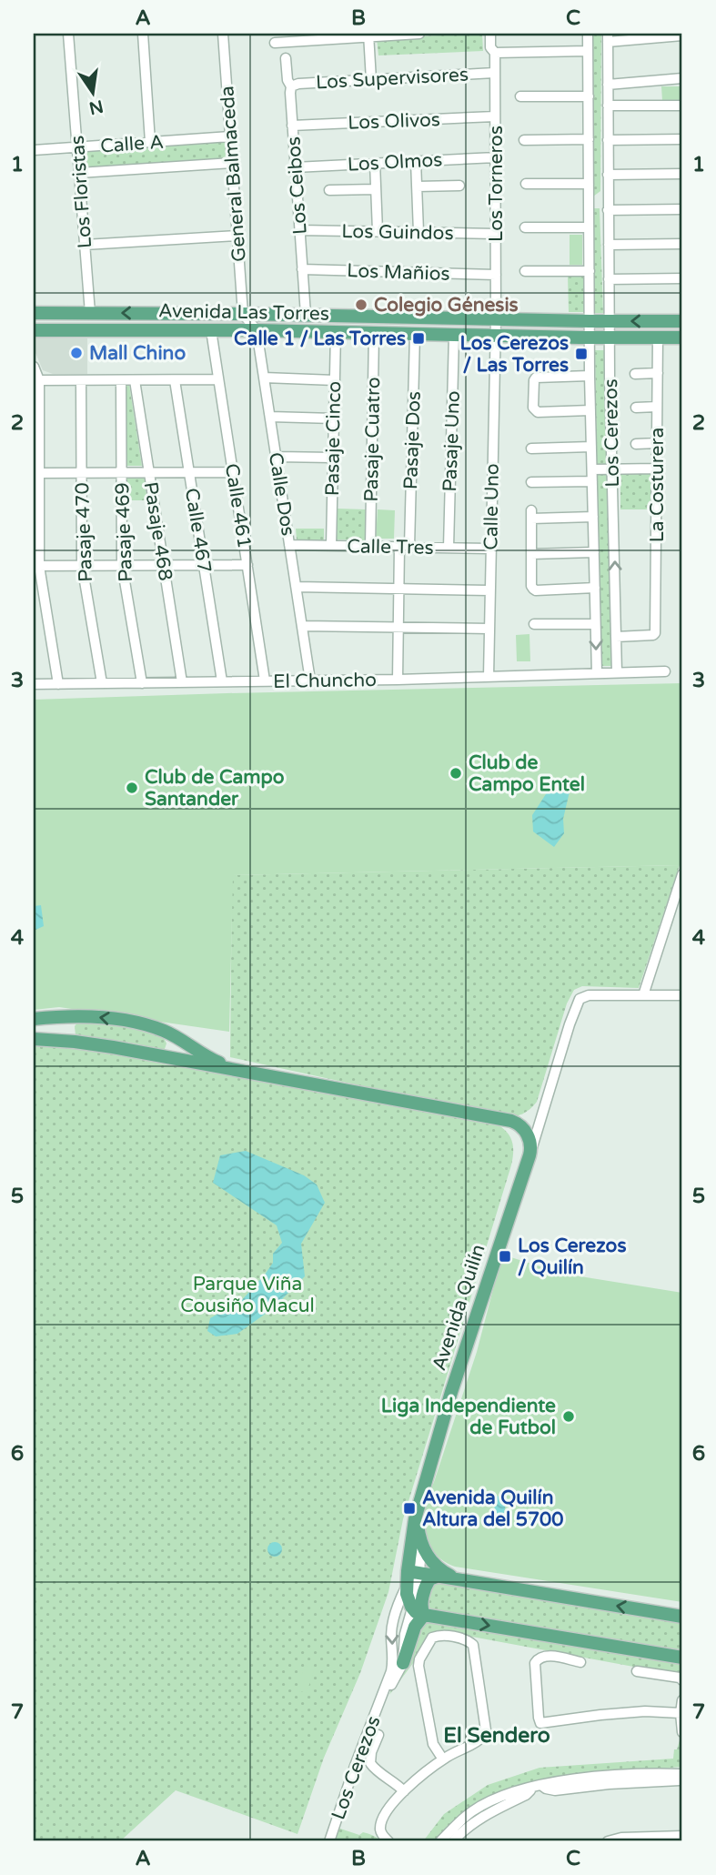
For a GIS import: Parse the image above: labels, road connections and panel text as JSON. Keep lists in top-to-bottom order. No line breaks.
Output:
{"streets":{"main road":["Avenida Las Torres","Avenida Quilín"],"street":["Los Supervisores","Los Olivos","Calle A","Los Olmos","General Balmaceda","Los Torneros","Los Ceibos","Los Floristas","Los Guindos","Los Mañios","Los Cerezos","Pasaje Cinco","Pasaje Cuatro","Pasaje Dos","Pasaje Uno","La Costurera","Calle Dos","Calle 461","Calle Uno","Calle 467","Pasaje 468","Pasaje 470","Pasaje 469","Calle Tres","El Chuncho"]},"crossings":[["Los Supervisores","Los Torneros"],["Los Supervisores","Los Ceibos"],["Los Olivos","Los Torneros"],["Los Olivos","Los Ceibos"],["Calle A","General Balmaceda"],["Calle A","Los Floristas"],["Los Olmos","Los Torneros"],["Los Olmos","Los Ceibos"],["General Balmaceda","Avenida Las Torres"],["Los Torneros","Los Guindos"],["Los Torneros","Los Mañios"],["Los Torneros","Avenida Las Torres"],["Los Torneros","Calle Uno"],["Los Ceibos","Los Guindos"],["Los Ceibos","Los Mañios"],["Los Ceibos","Avenida Las Torres"],["Los Floristas","Avenida Las Torres"],["Avenida Las Torres","Los Cerezos"],["Avenida Las Torres","Pasaje Cinco"],["Avenida Las Torres","Pasaje Cuatro"],["Avenida Las Torres","Pasaje Dos"],["Avenida Las Torres","Pasaje Uno"],["Avenida Las Torres","La Costurera"],["Avenida Las Torres","Calle Dos"],["Avenida Las Torres","Calle 461"],["Avenida Las Torres","Calle Uno"],["Los Cerezos","La Costurera"],["Los Cerezos","El Chuncho"],["Los Cerezos","Avenida Quilín"],["Pasaje Cinco","Calle Tres"],["Pasaje Cuatro","Calle Tres"],["Pasaje Dos","Calle Tres"],["Pasaje Dos","El Chuncho"],["Pasaje Uno","Calle Tres"],["Calle Dos","Calle Tres"],["Calle Dos","El Chuncho"],["Calle 461","El Chuncho"],["Calle Uno","Calle Tres"],["Calle Uno","El Chuncho"],["Calle 467","El Chuncho"],["Pasaje 468","El Chuncho"],["Pasaje 470","El Chuncho"],["Pasaje 469","El Chuncho"]],"districts":["El Sendero"],"parks":["Parque Viña Cousiño Macul"],"places":{"other":["Colegio Génesis","Mall Chino","Club de Campo Entel","Club de Campo Santander","Liga Independiente de Futbol"],"transit":["Calle 1 / Las Torres","Los Cerezos / Las Torres","Los Cerezos / Quilín","Avenida Quilín Altura del 5700"]},"north":"bottom","grid":{"columns":["A","B","C"],"rows":["1","2","3","4","5","6","7"]}}
